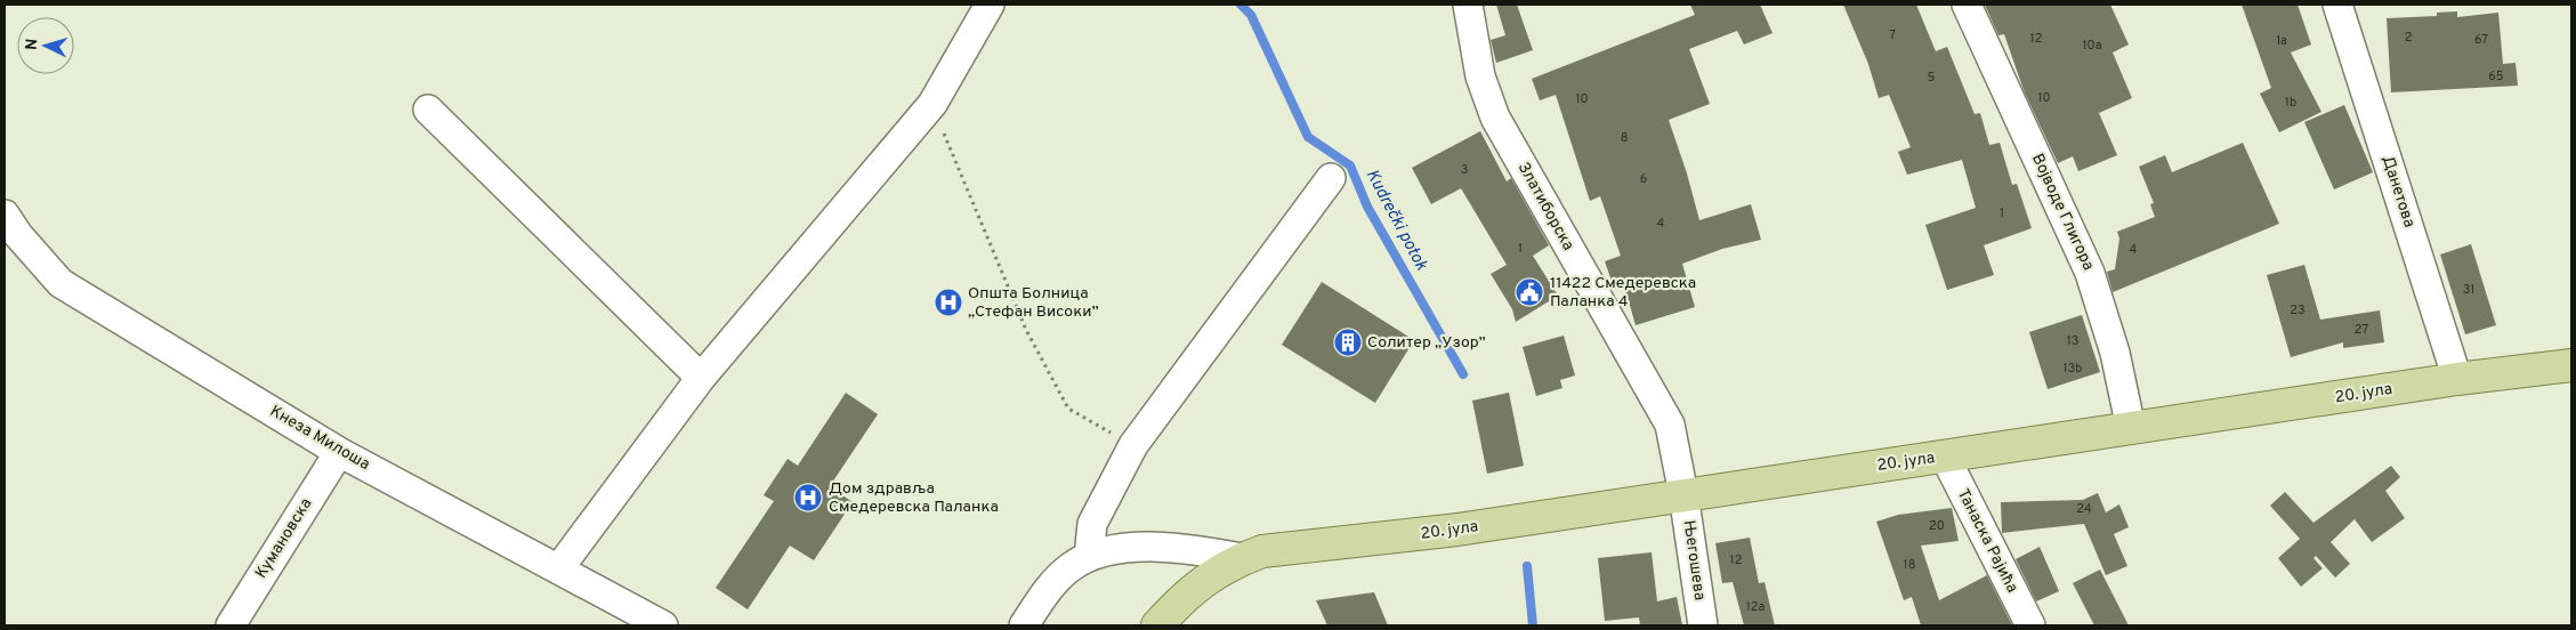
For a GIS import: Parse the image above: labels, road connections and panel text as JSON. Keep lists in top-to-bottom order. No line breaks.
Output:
{"streets":{"main road":["20. јула"],"street":["Данетова","Златиборска","Војводе Глигора","Кнеза Милоша","Кумановска","Танаска Рајића","Његошева"]},"crossings":[["Данетова","20. јула"],["Златиборска","20. јула"],["Златиборска","Његошева"],["Војводе Глигора","20. јула"],["20. јула","Танаска Рајића"],["20. јула","Његошева"],["Кнеза Милоша","Кумановска"]],"water":["Kudrečki potok"],"places":{"public building":["11422 Смедеревска Паланка 4"],"hospital":["Општа Болница „Стефан Високи”","Дом здравља Смедеревска Паланка"],"building":["Солитер „Узор”"]},"house_numbers":["7","2","12","67","1a","10a","65","5","10","10","1b","8","3","6","1","4","1","4","31","23","27","13","13b","24","20","12","18","12a"],"north":"left"}
